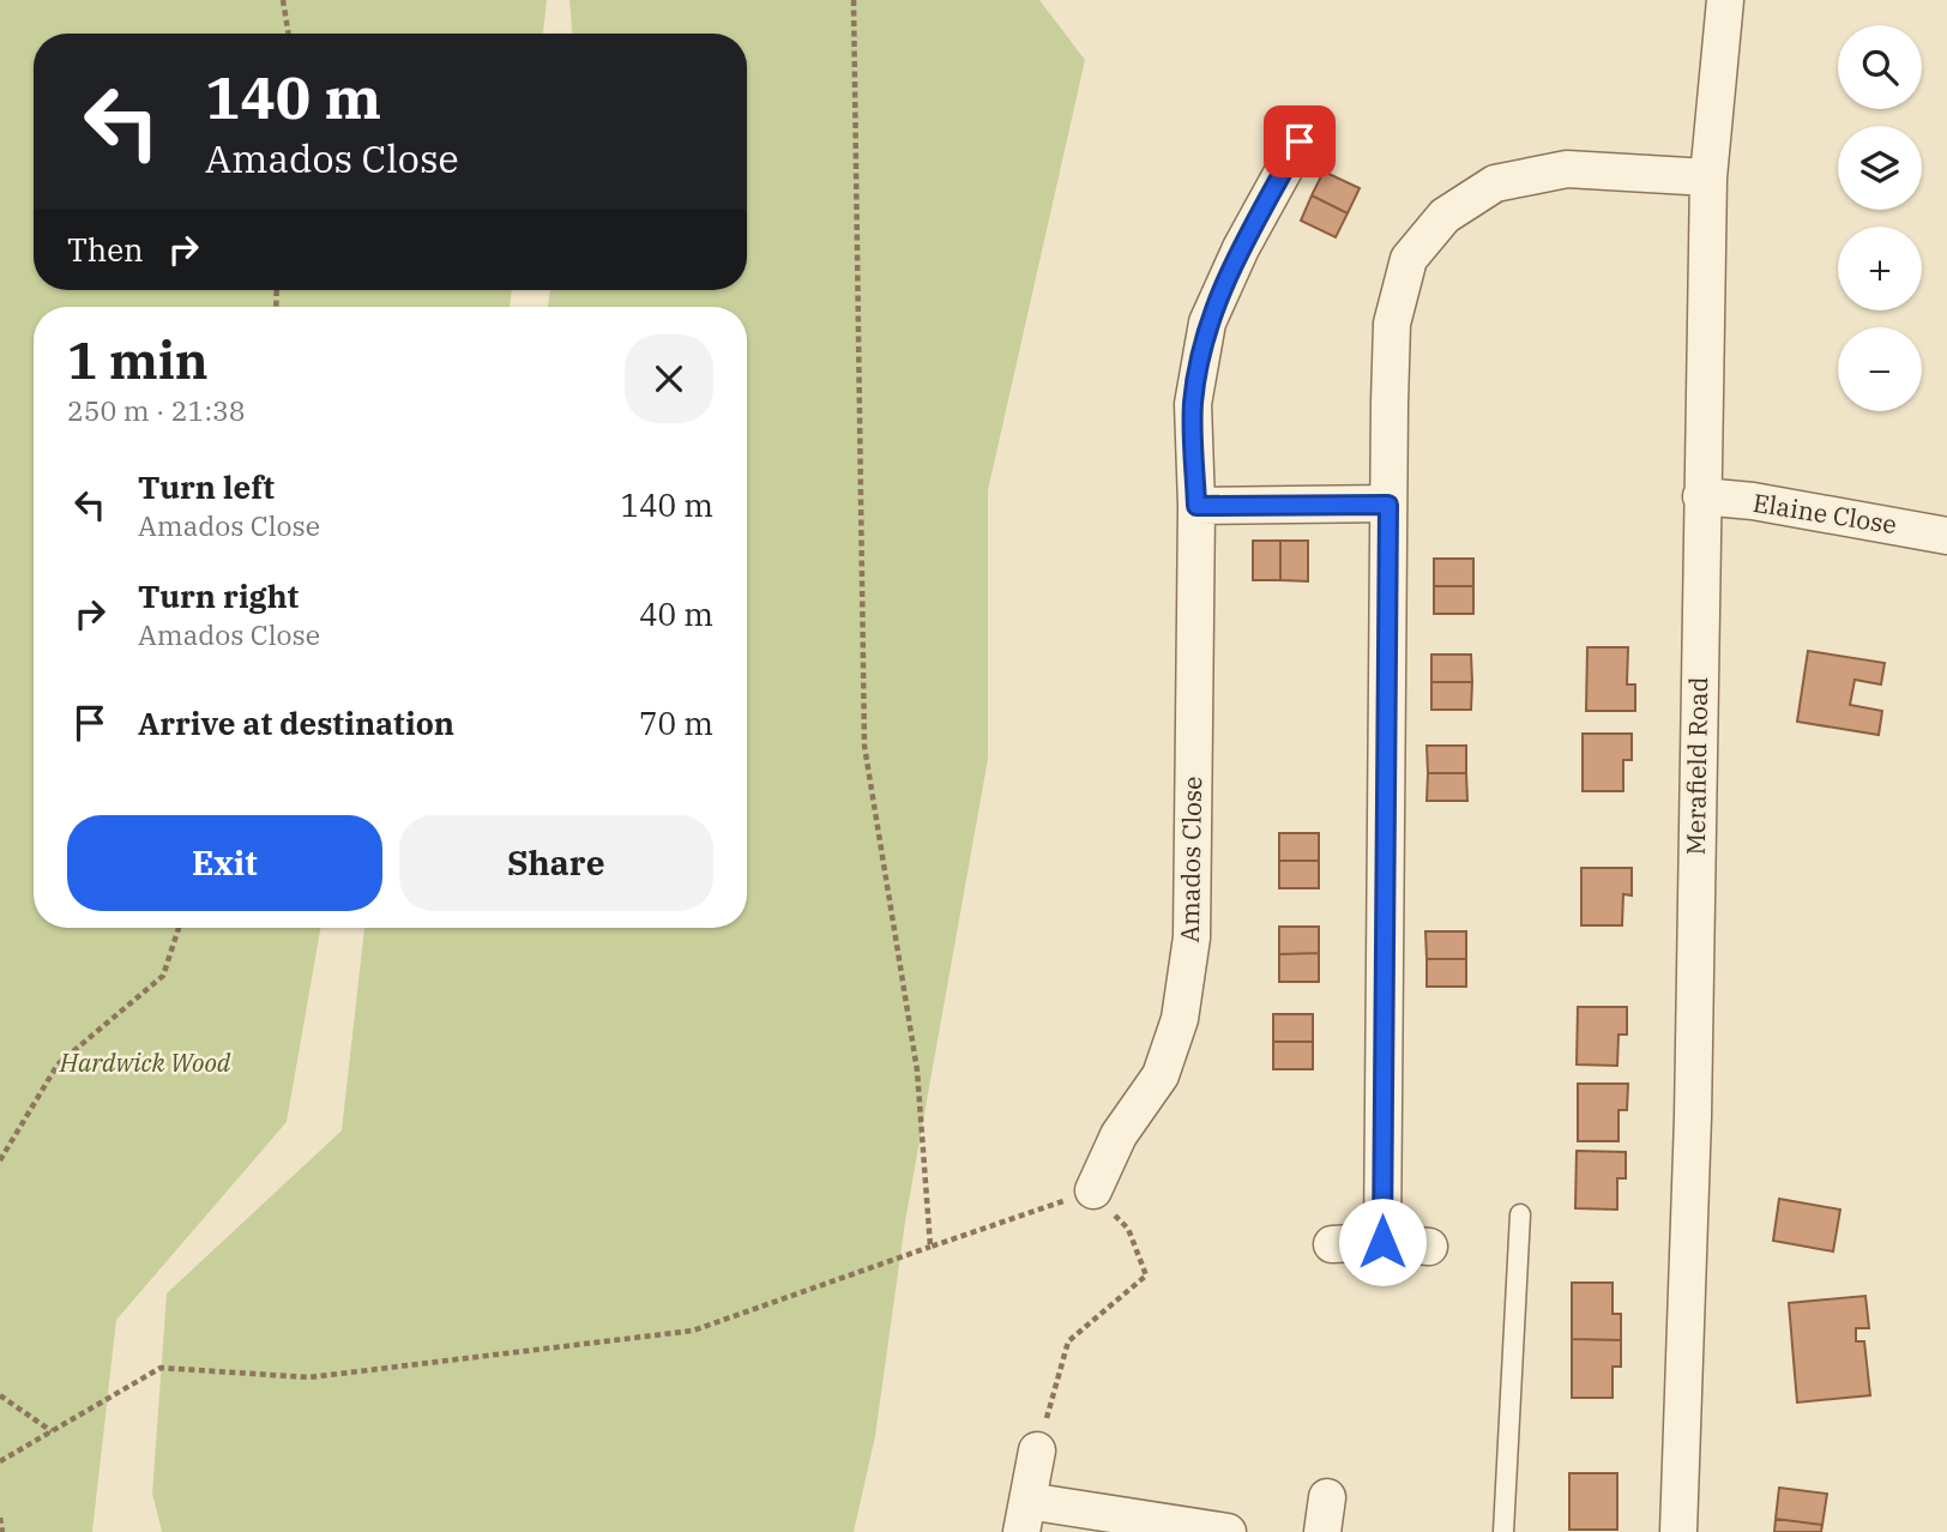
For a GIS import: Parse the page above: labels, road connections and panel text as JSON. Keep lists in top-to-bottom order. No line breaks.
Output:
{"streets":{"street":["Elaine Close","Merafield Road","Amados Close"]},"crossings":[["Elaine Close","Merafield Road"]],"parks":["Hardwick Wood"],"page":{"map_buttons":["+","−"],"turn":["140 m","Amados Close"],"then":"Then","heading":["1 min","250 m · 21:38"],"list":[{"name":"Turn left","note":"Amados Close","value":"140 m"},{"name":"Turn right","note":"Amados Close","value":"40 m"},{"name":"Arrive at destination","value":"70 m"}],"buttons":["Exit","Share"]}}
